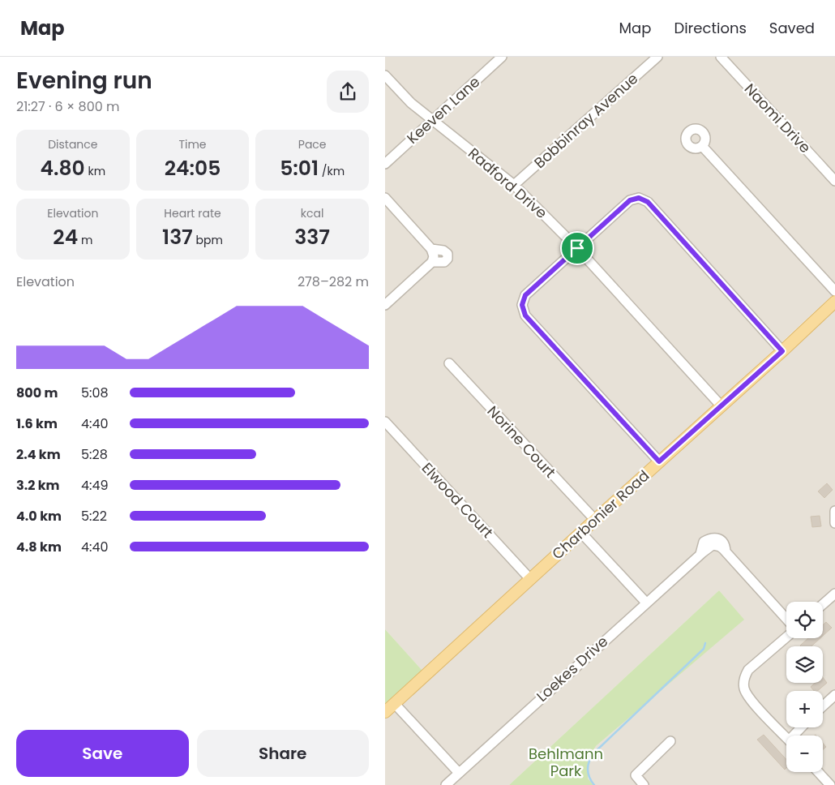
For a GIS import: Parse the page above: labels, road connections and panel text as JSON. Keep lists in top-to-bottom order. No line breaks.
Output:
{"streets":{"main road":["Charbonier Road"],"street":["Keeven Lane","Naomi Drive","Bobbinray Avenue","Radford Drive","Norine Court","Elwood Court","Loekes Drive"]},"crossings":[["Keeven Lane","Radford Drive"],["Bobbinray Avenue","Radford Drive"],["Radford Drive","Charbonier Road"],["Norine Court","Charbonier Road"],["Elwood Court","Charbonier Road"]],"parks":["Behlmann Park"],"page":{"header":"Map","nav":["Map","Directions","Saved"],"heading":["Evening run","21:27 · 6 × 800 m"],"stats":[["Distance","4.80 km"],["Time","24:05"],["Pace","5:01 /km"],["Elevation","24 m"],["Heart rate","137 bpm"],["kcal","337"]],"chart":["Elevation","278–282 m"],"list":[{"name":"800 m","note":"5:08"},{"name":"1.6 km","note":"4:40"},{"name":"2.4 km","note":"5:28"},{"name":"3.2 km","note":"4:49"},{"name":"4.0 km","note":"5:22"},{"name":"4.8 km","note":"4:40"}],"map_buttons":["+","−"],"buttons":["Save","Share"]}}
